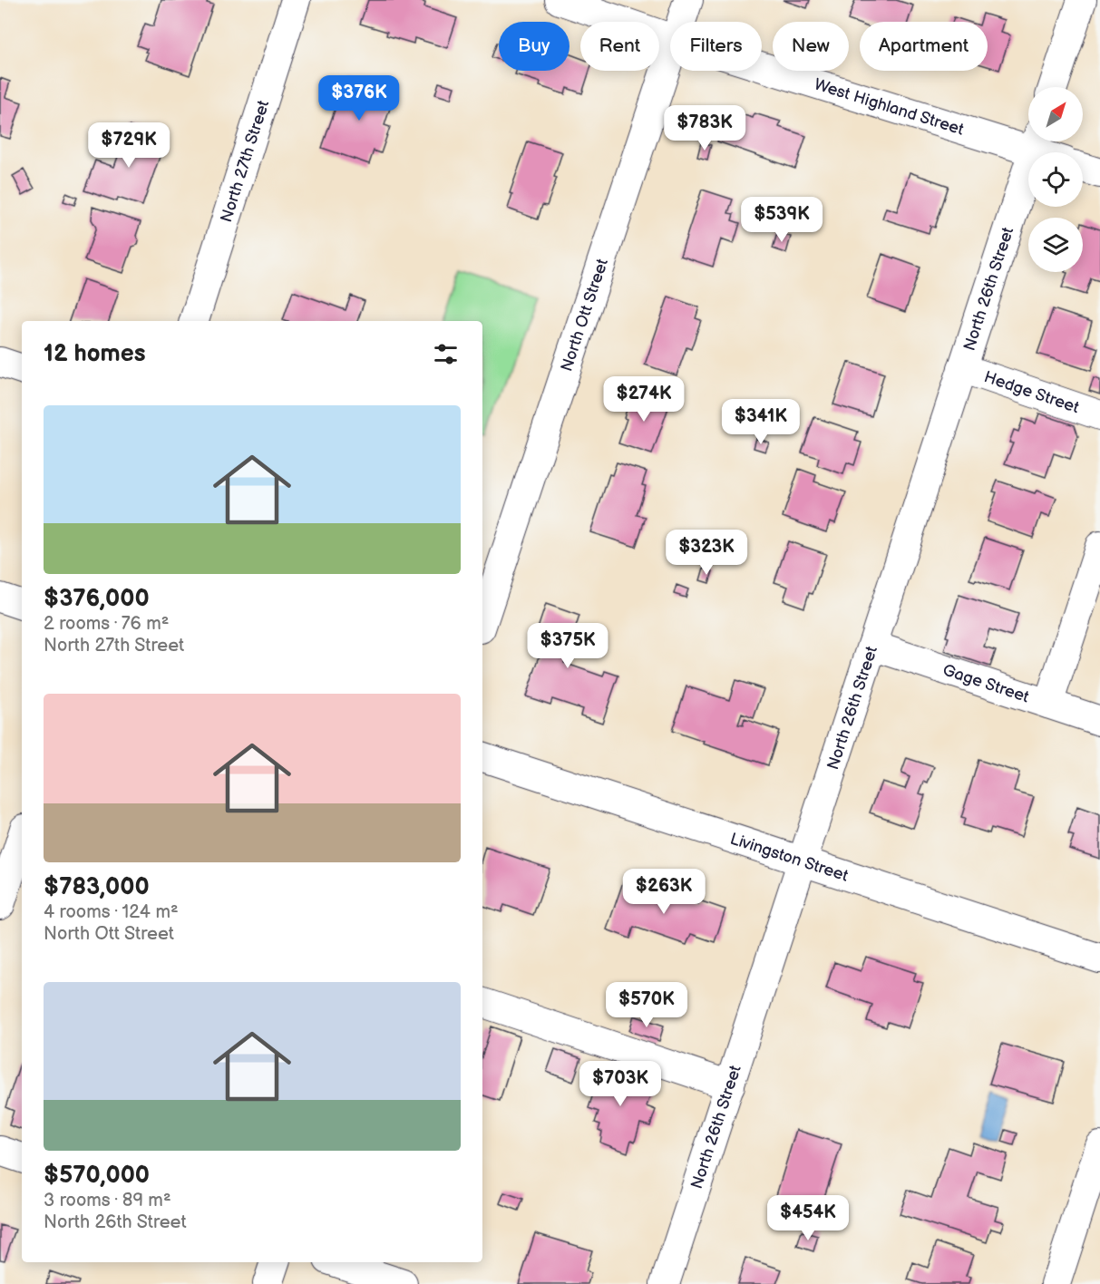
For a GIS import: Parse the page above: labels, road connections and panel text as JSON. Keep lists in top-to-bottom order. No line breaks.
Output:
{"streets":{"street":["West Highland Street","North 27th Street","North 26th Street","North Ott Street","Hedge Street","Gage Street","Livingston Street"]},"crossings":[["West Highland Street","North 26th Street"],["North 26th Street","Hedge Street"],["North 26th Street","Gage Street"],["North 26th Street","Livingston Street"]],"north":"top right","page":{"chip":["Buy","Rent","Filters","New","Apartment"],"price":["$376K","$783K","$729K","$539K","$274K","$341K","$323K","$375K","$263K","$570K","$703K","$454K"],"heading":"12 homes","list":[{"name":"$376,000","note":"2 rooms · 76 m² · North 27th Street"},{"name":"$783,000","note":"4 rooms · 124 m² · North Ott Street"},{"name":"$570,000","note":"3 rooms · 89 m² · North 26th Street"}]}}
